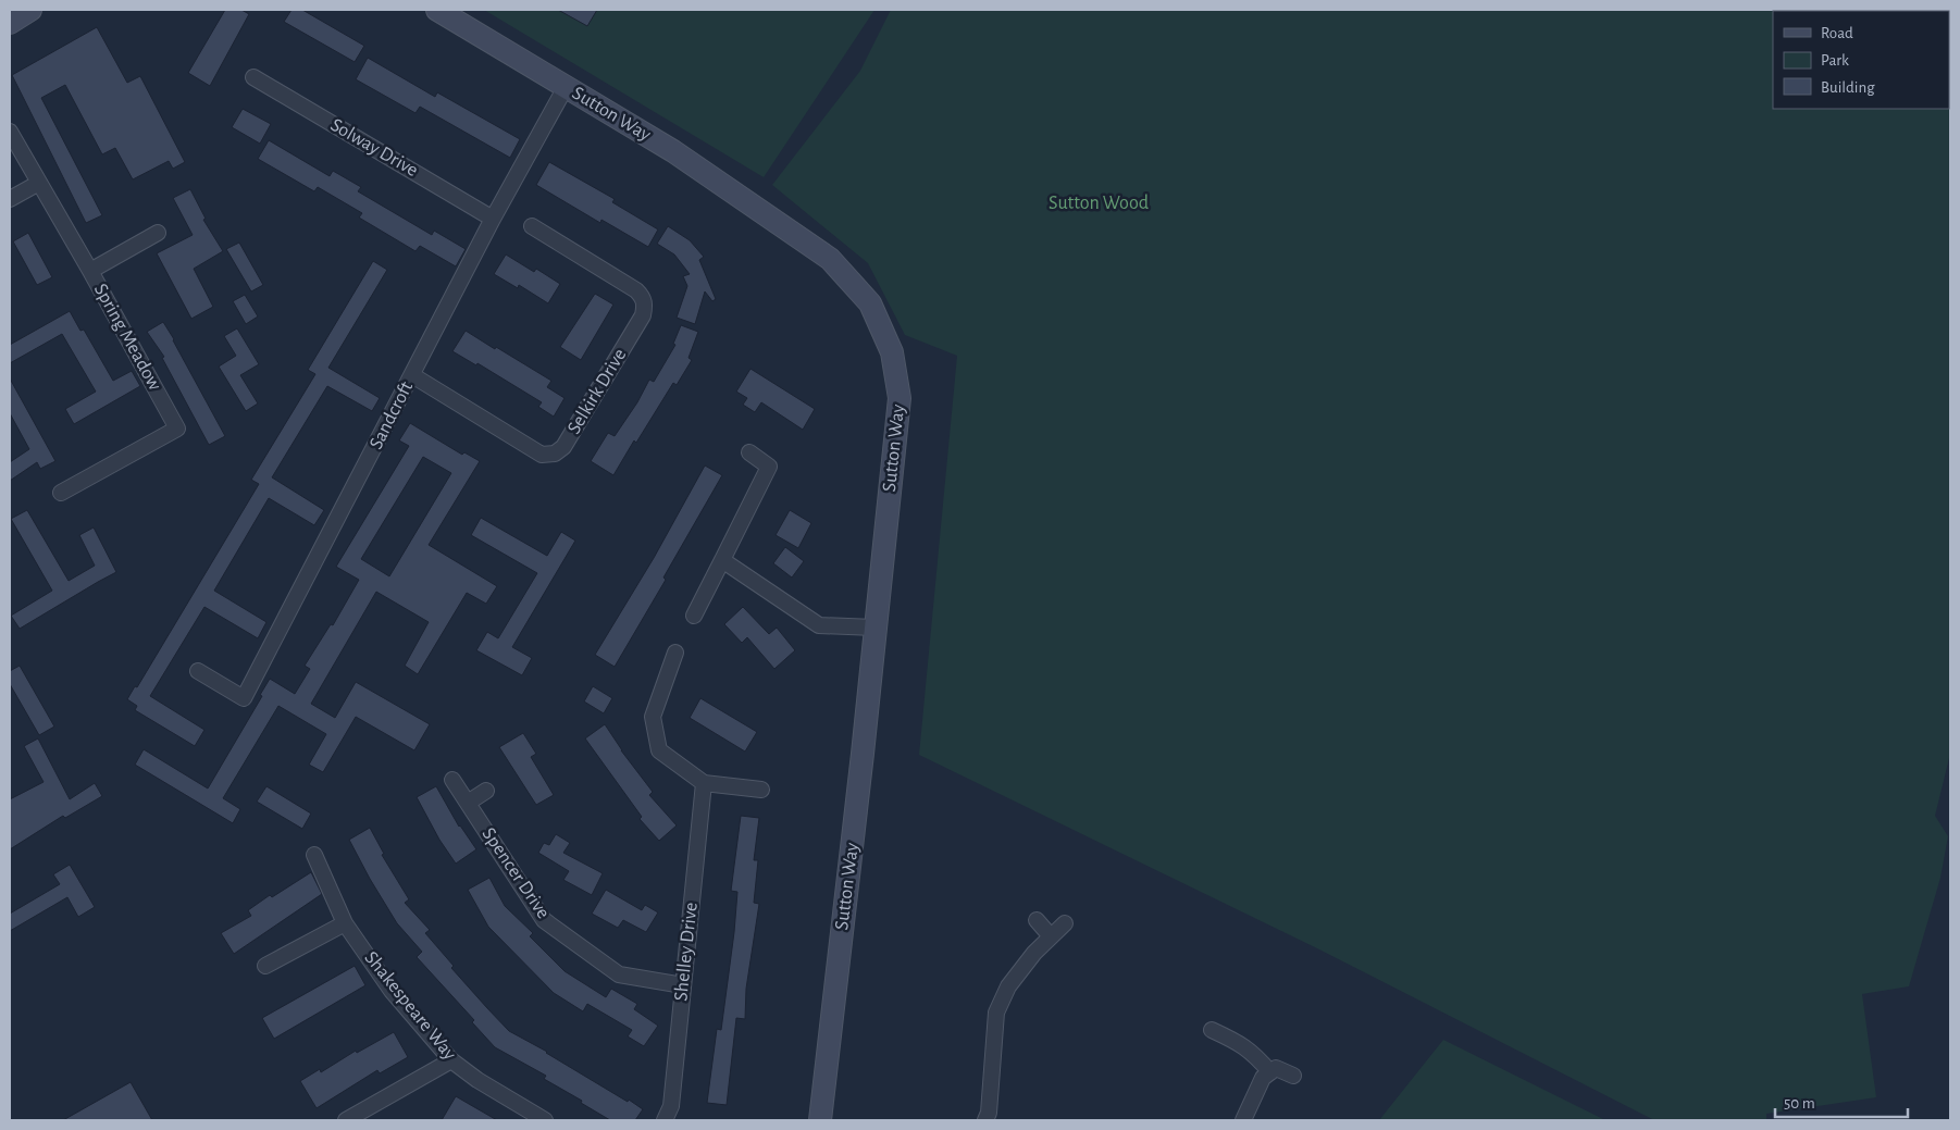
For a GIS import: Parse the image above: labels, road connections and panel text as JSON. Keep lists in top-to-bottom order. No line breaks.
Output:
{"streets":{"street":["Sutton Way","Solway Drive","Spring Meadow","Selkirk Drive","Sandcroft","Spencer Drive","Shelley Drive","Shakespeare Way"]},"crossings":[["Sutton Way","Sandcroft"],["Solway Drive","Sandcroft"],["Selkirk Drive","Sandcroft"],["Spencer Drive","Shelley Drive"]],"parks":["Sutton Wood"],"legend":["Road","Park","Building"],"scale_bar":"50 m"}
